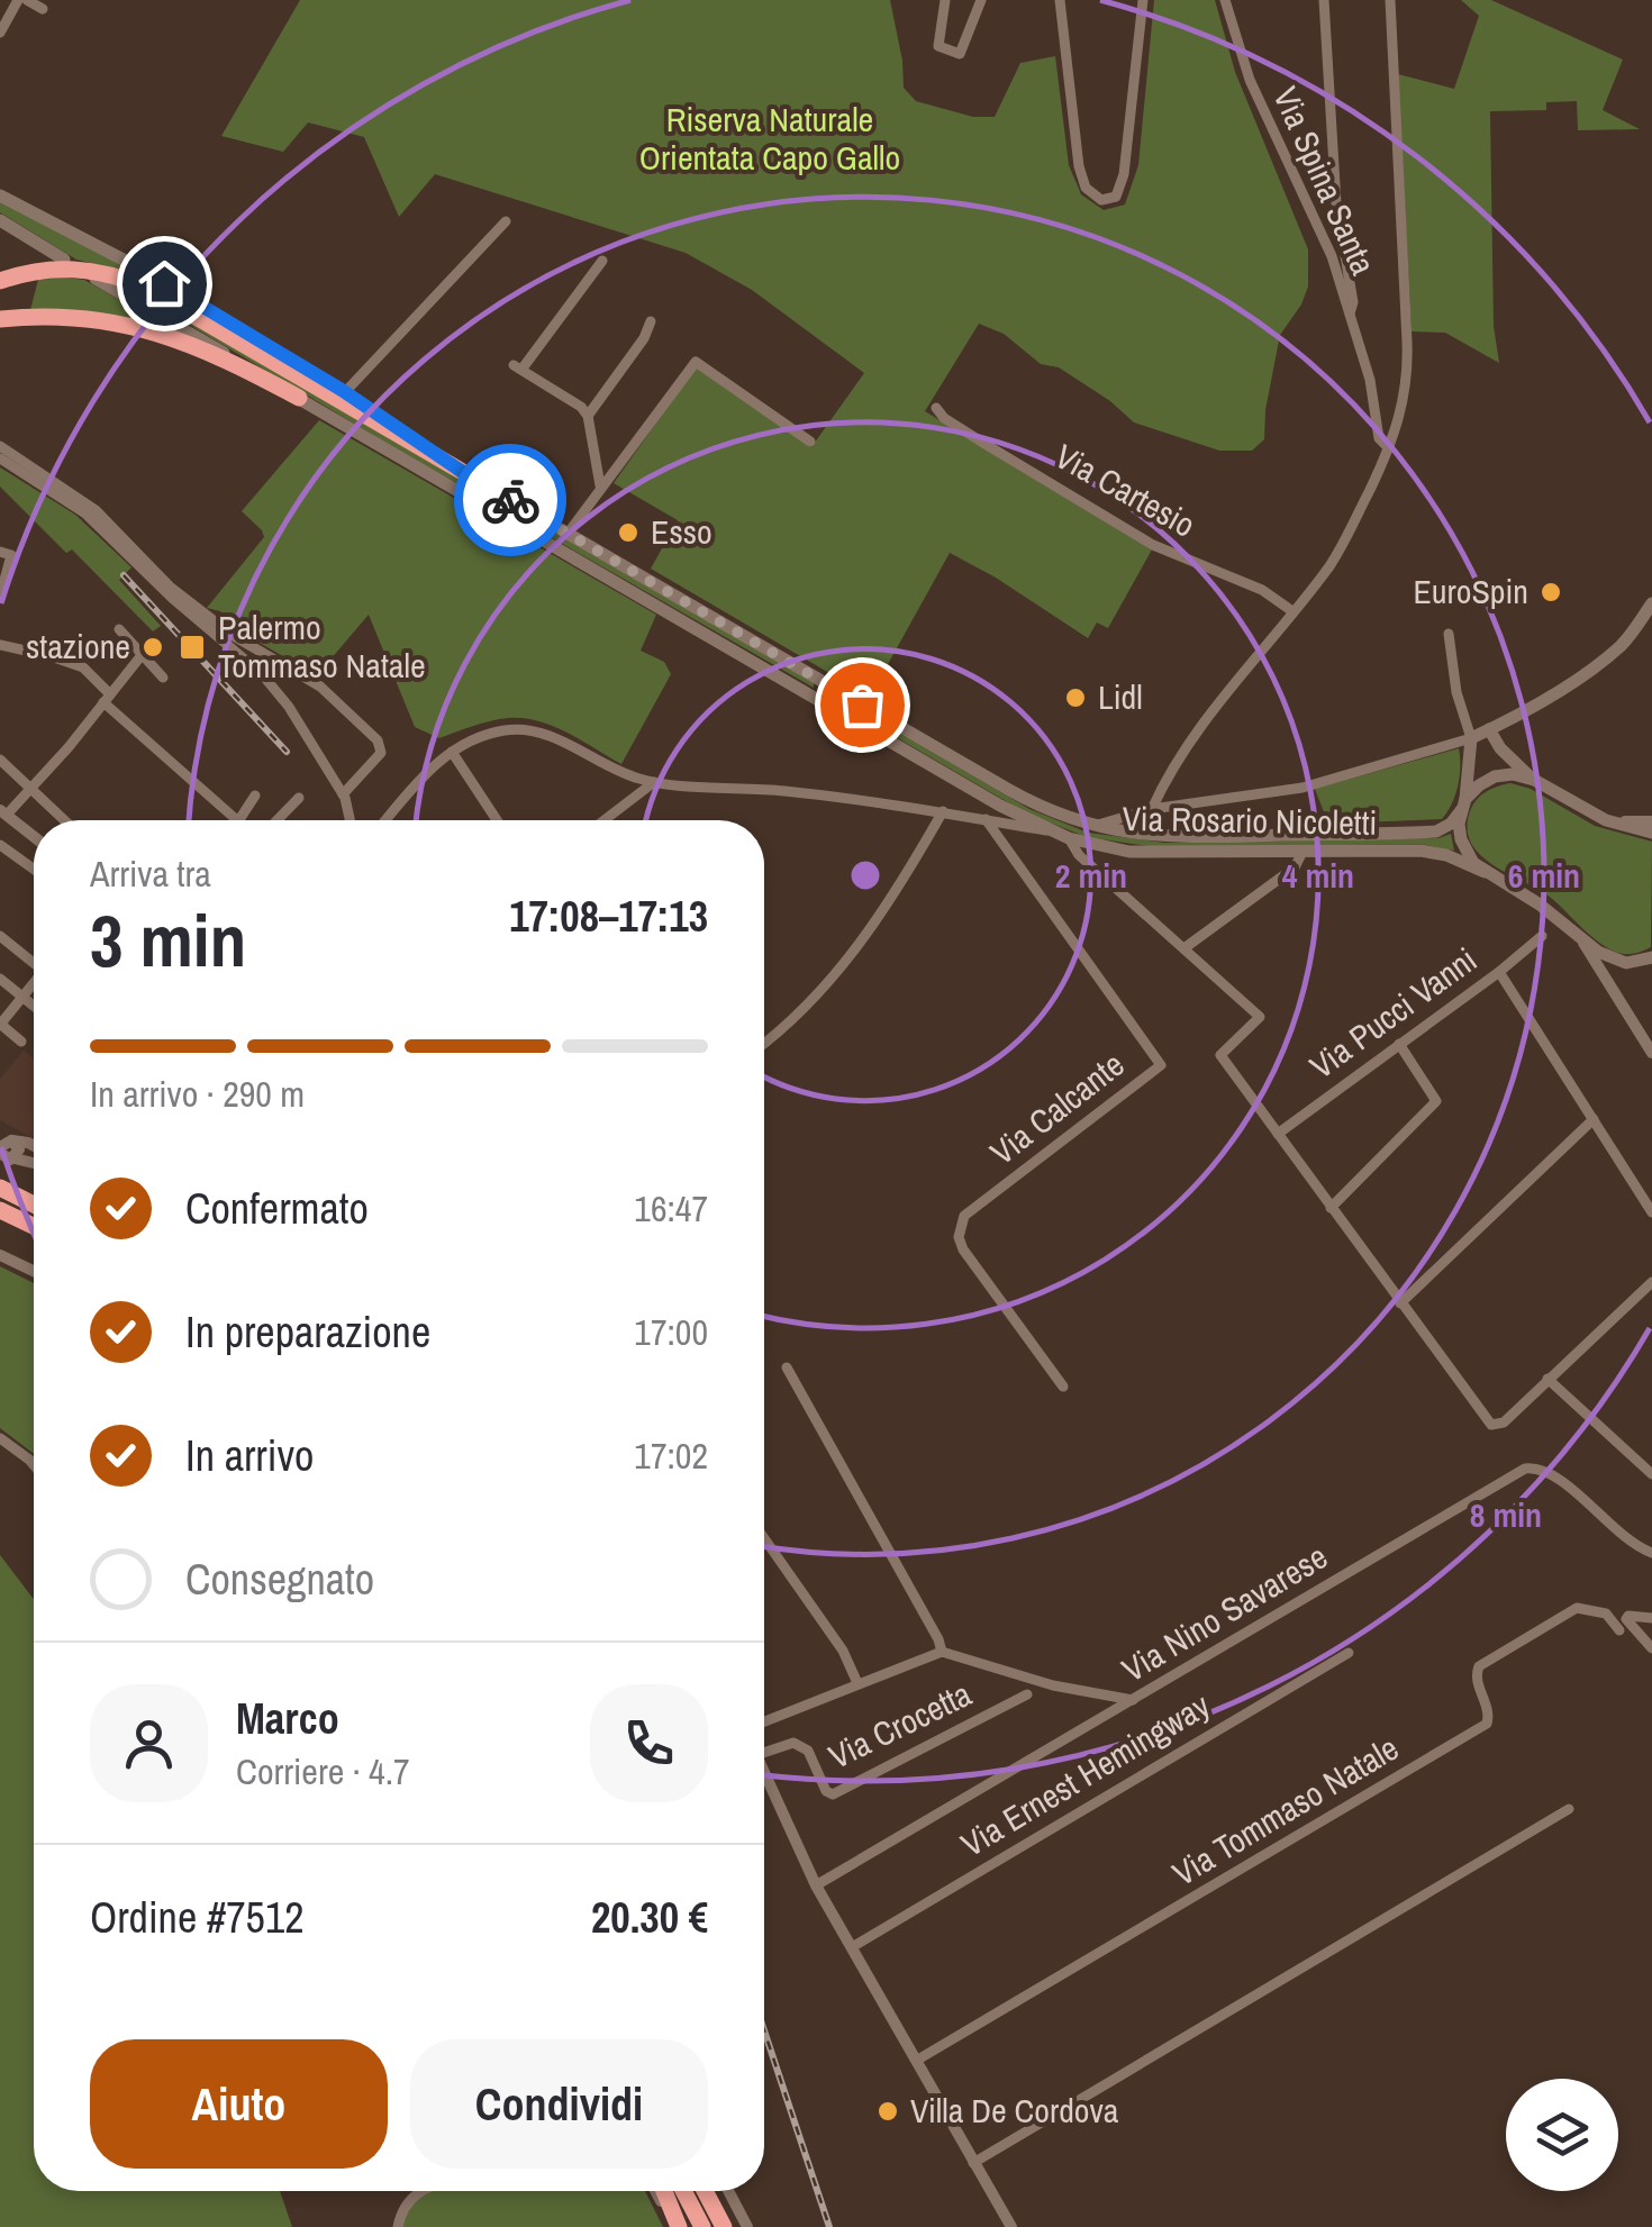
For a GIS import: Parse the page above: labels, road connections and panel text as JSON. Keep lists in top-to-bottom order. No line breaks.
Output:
{"streets":{"main road":["Via Rosario Nicoletti"],"street":["Via Spina Santa","Via Cartesio","Via Pucci Vanni","Via Calcante","Via Nino Savarese","Via Crocetta","Via Ernest Hemingway","Via Tommaso Natale"]},"crossings":[["Via Spina Santa","Via Cartesio"],["Via Nino Savarese","Via Crocetta"]],"parks":["Riserva Naturale Orientata Capo Gallo"],"places":{"other":["Esso","EuroSpin","stazione","Lidl","Villa De Cordova"],"transit":["Palermo Tommaso Natale"]},"page":{"heading":["3 min","Arriva tra","17:08–17:13"],"panel":["Marco","Corriere · 4.7","Ordine #7512","20.30 €"],"bar":"In arrivo · 290 m","list":[["Confermato","16:47"],["In preparazione","17:00"],["In arrivo","17:02"],"Consegnato"],"buttons":["Aiuto","Condividi"]},"rings":["2 min","4 min","6 min","8 min"]}
